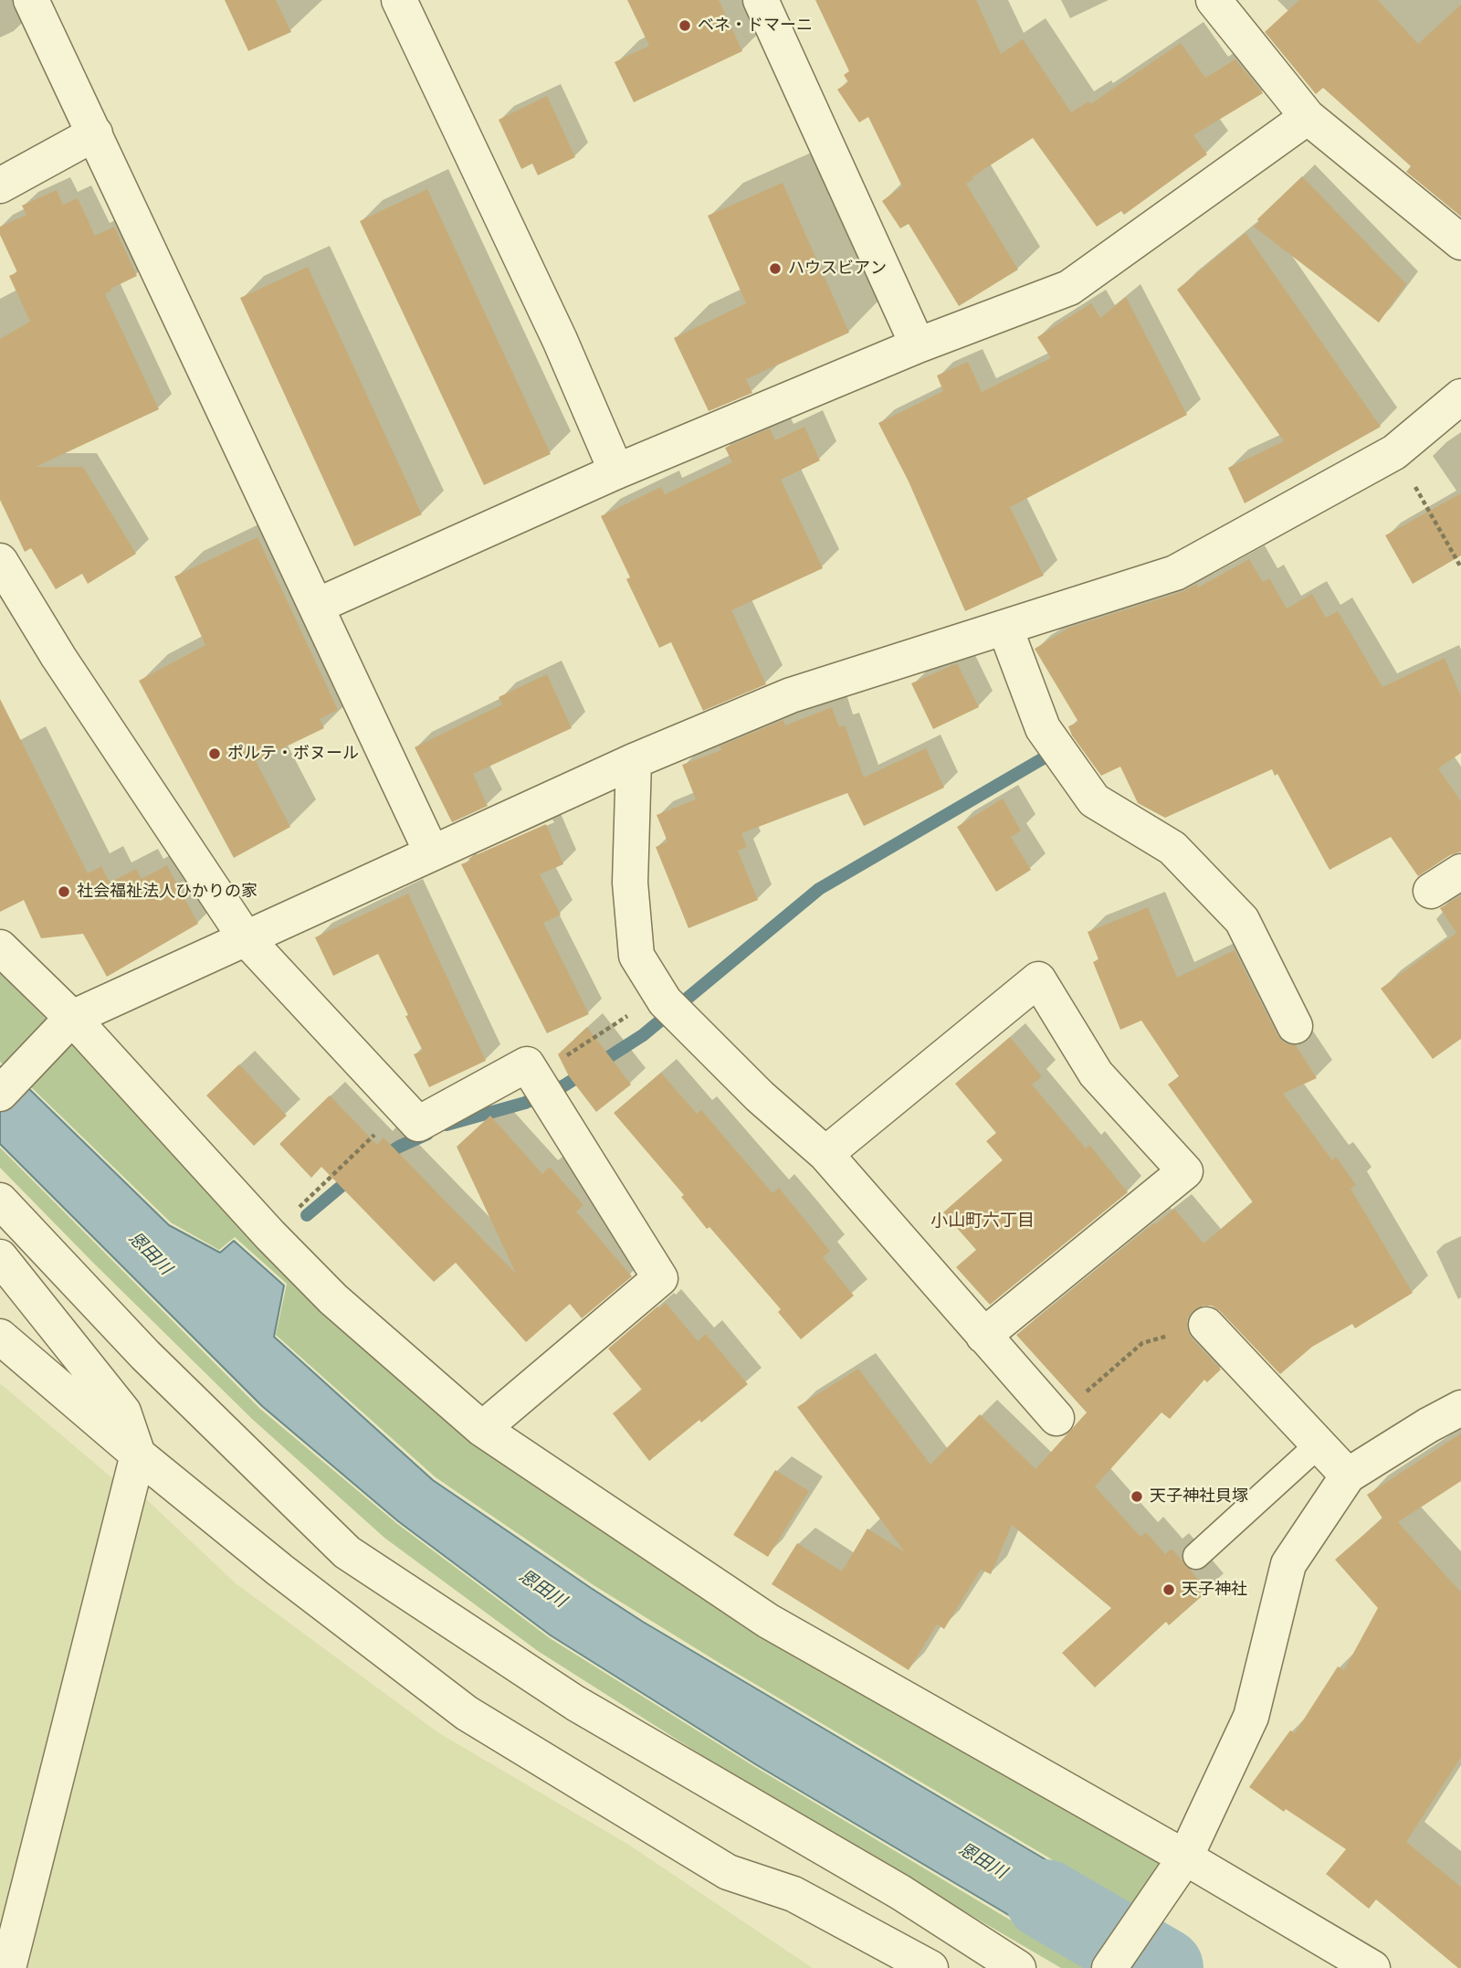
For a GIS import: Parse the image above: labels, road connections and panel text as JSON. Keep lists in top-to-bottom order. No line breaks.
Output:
{"districts":["小山町六丁目"],"water":["恩田川"],"places":["ベネ・ドマーニ","ハウスビアン","ポルテ・ボヌール","社会福祉法人ひかりの家","天子神社貝塚","天子神社"]}
